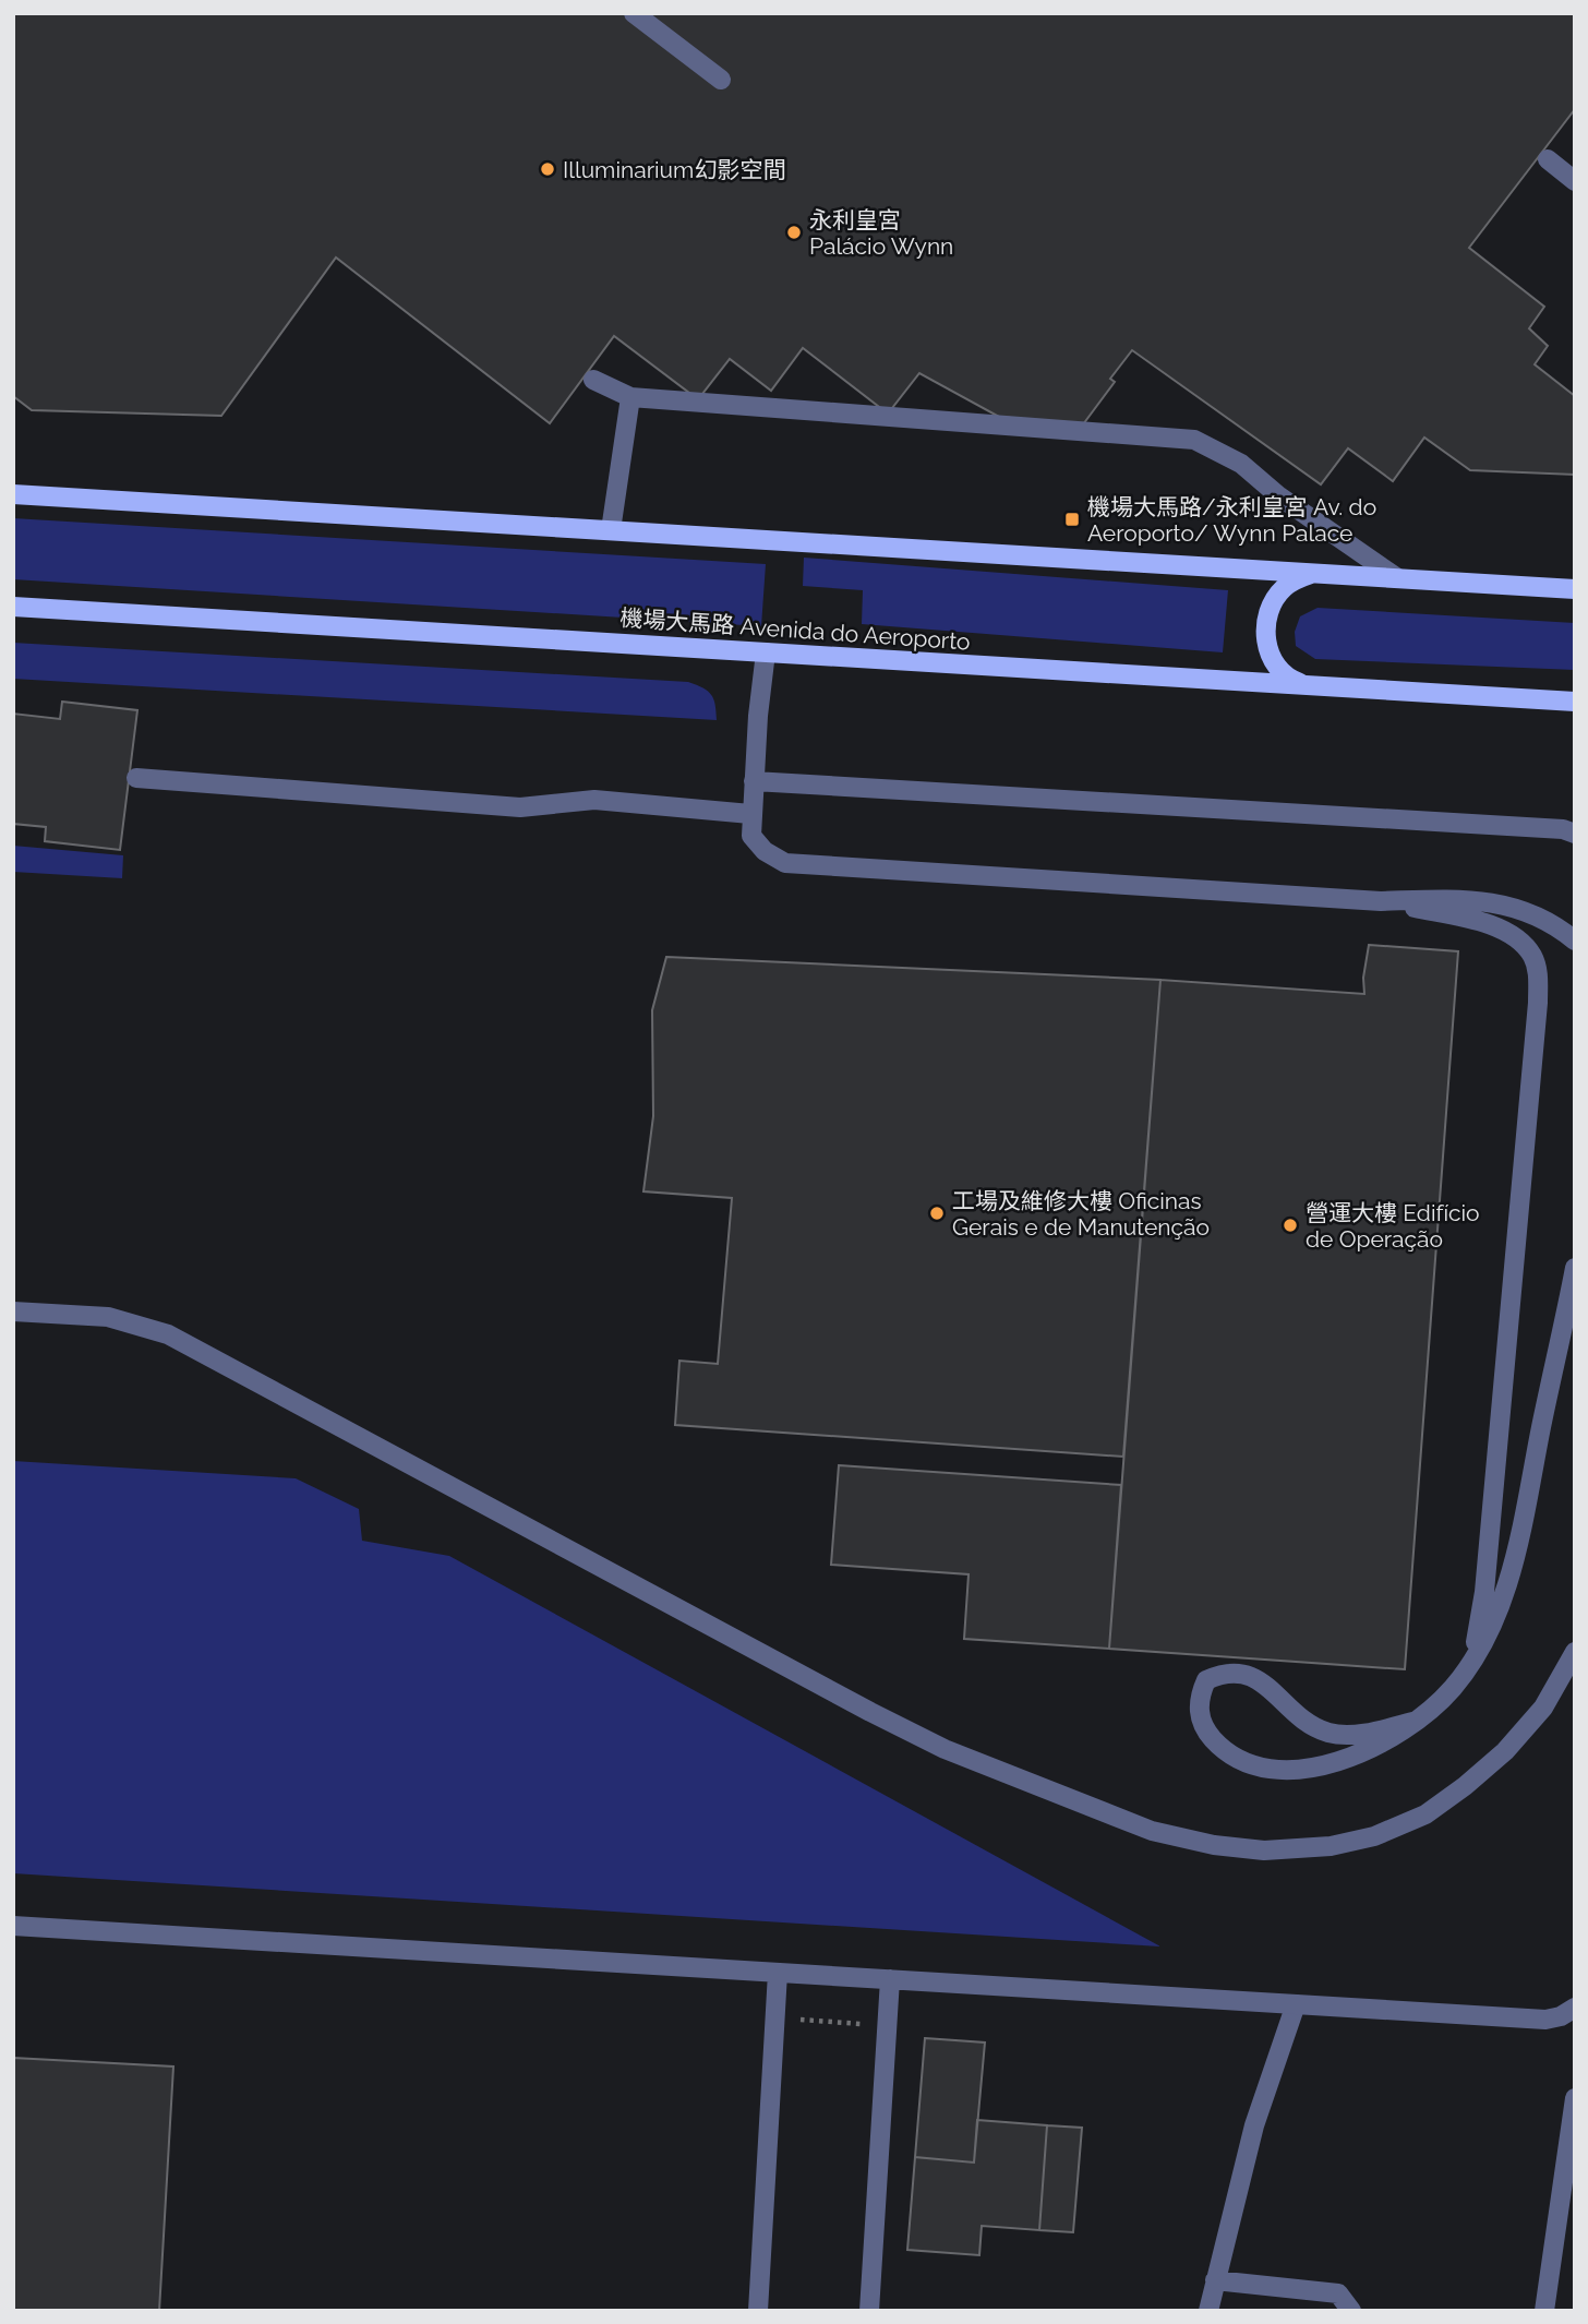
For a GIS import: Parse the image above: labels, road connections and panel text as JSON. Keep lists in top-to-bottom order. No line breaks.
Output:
{"streets":{"main road":["機場大馬路 Avenida do Aeroporto"]},"places":{"other":["Illuminarium幻影空間","永利皇宮 Palácio Wynn","工場及維修大樓 Oficinas Gerais e de Manutenção","營運大樓 Edifício de Operação"],"transit":["機場大馬路/永利皇宮 Av. do Aeroporto/ Wynn Palace"]}}
